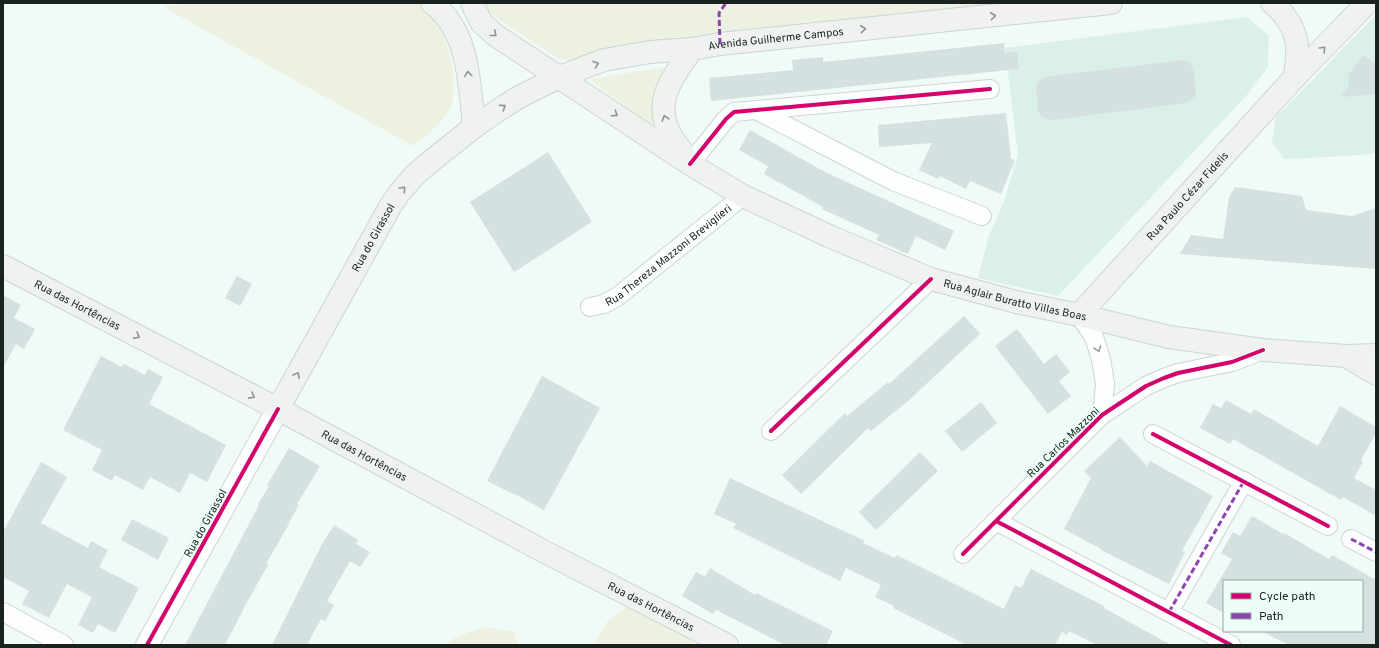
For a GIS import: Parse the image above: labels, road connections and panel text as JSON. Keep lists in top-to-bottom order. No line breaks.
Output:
{"streets":{"main road":["Avenida Guilherme Campos","Rua Paulo Cézar Fidelis","Rua do Girassol","Rua Aglair Buratto Villas Boas","Rua das Hortências"],"street":["Rua Thereza Mazzoni Breviglieri","Rua Carlos Mazzoni"]},"crossings":[["Avenida Guilherme Campos","Rua do Girassol"],["Avenida Guilherme Campos","Rua Aglair Buratto Villas Boas"],["Rua Paulo Cézar Fidelis","Rua Aglair Buratto Villas Boas"],["Rua Paulo Cézar Fidelis","Rua Carlos Mazzoni"],["Rua do Girassol","Rua Aglair Buratto Villas Boas"],["Rua do Girassol","Rua das Hortências"],["Rua Thereza Mazzoni Breviglieri","Rua Aglair Buratto Villas Boas"],["Rua Aglair Buratto Villas Boas","Rua Carlos Mazzoni"]],"one_way":["Avenida Guilherme Campos","Rua do Girassol","Rua das Hortências"],"legend":["Cycle path","Path"]}
